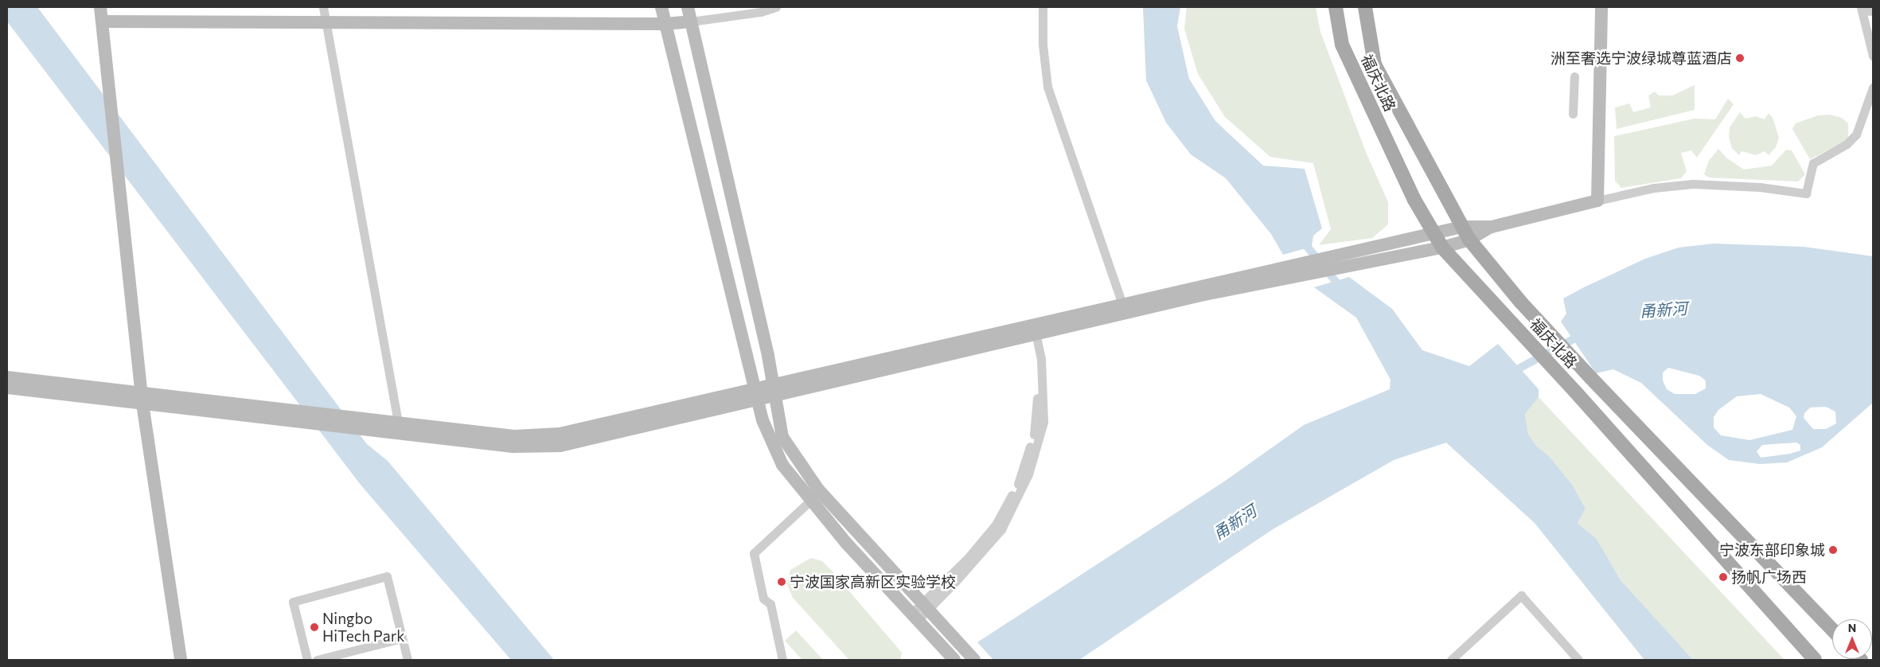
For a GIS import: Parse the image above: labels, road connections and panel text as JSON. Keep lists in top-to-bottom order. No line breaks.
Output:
{"streets":{"main road":["福庆北路"]},"water":["甬新河"],"places":["洲至奢选宁波绿城尊蓝酒店","宁波东部印象城","扬帆广场西","宁波国家高新区实验学校","Ningbo HiTech Park"],"north":"top"}
